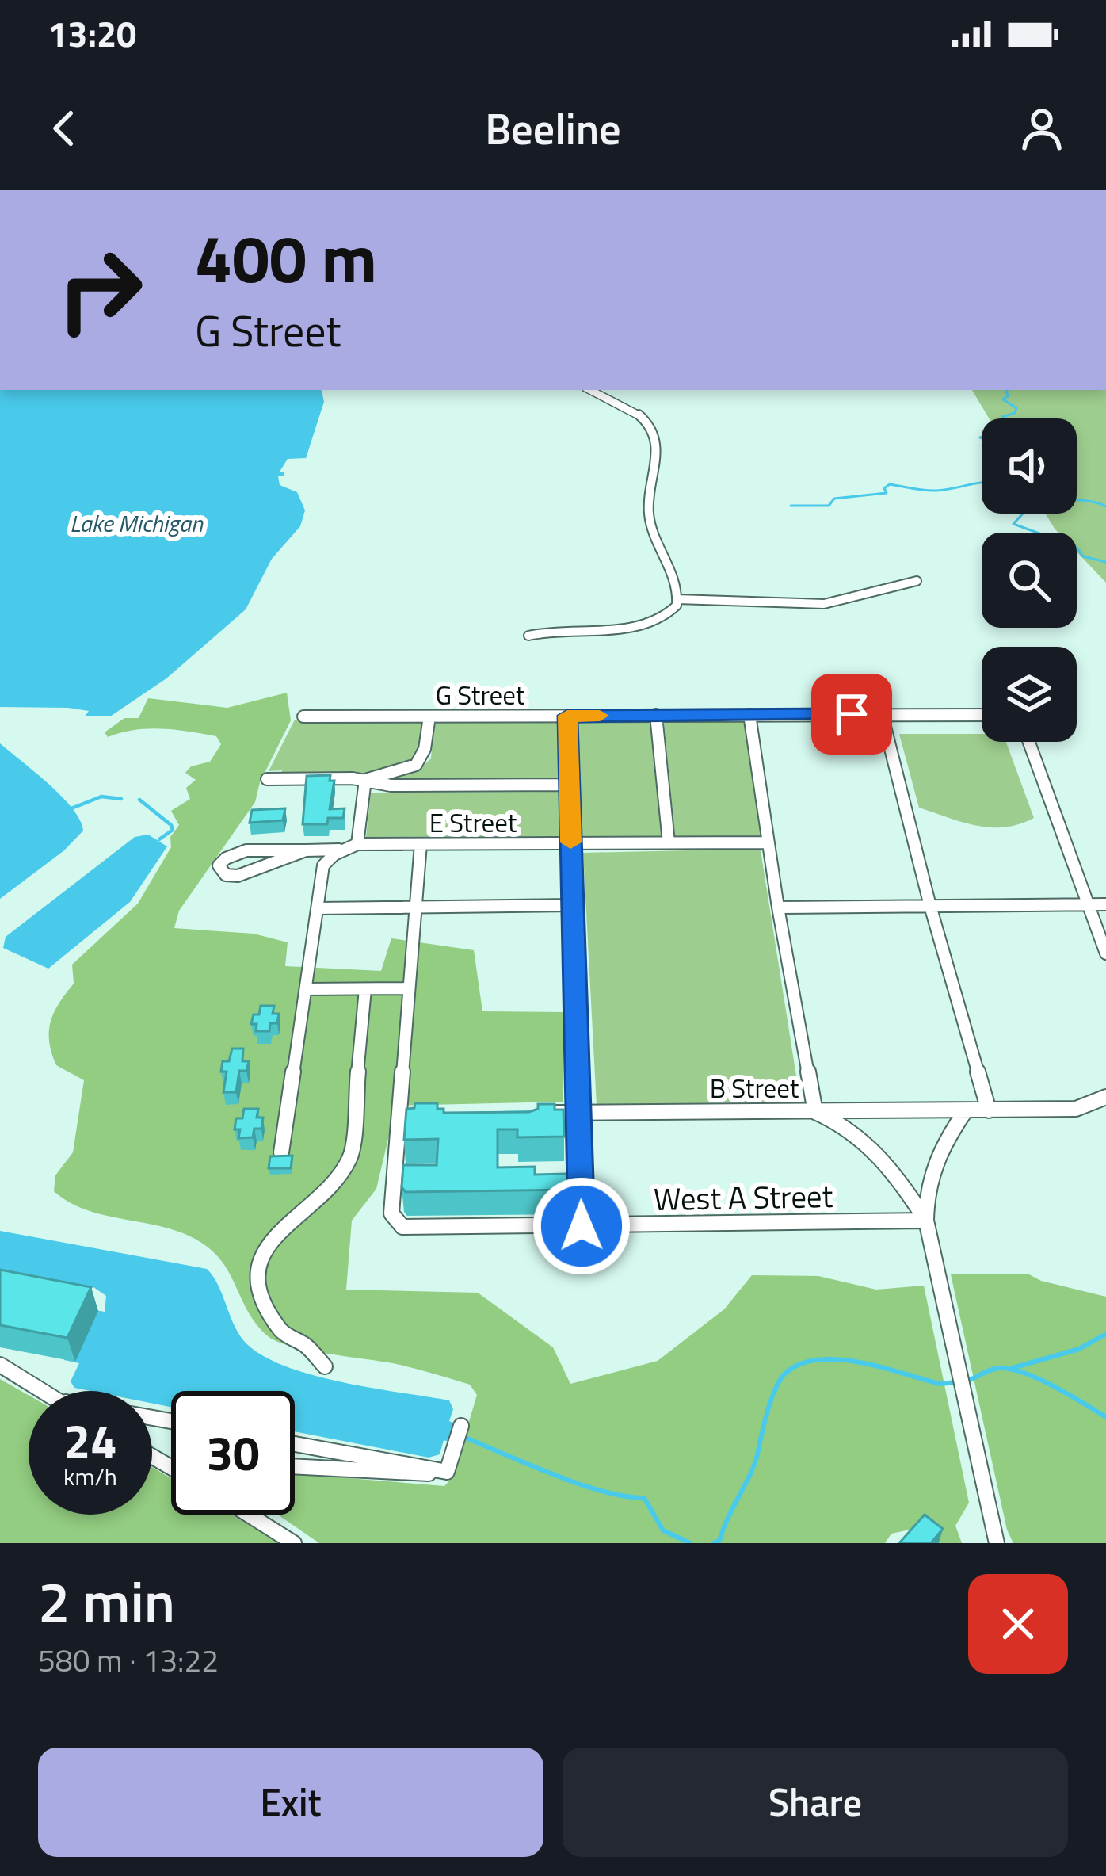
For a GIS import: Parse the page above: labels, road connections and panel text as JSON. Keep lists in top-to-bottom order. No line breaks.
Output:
{"streets":{"street":["G Street","E Street","B Street","West A Street"]},"water":["Lake Michigan"],"page":{"status":"13:20","header":"Beeline","turn":["400 m","G Street"],"speed":"24 km/h","limit":"30","heading":["2 min","580 m · 13:22"],"buttons":["Exit","Share"]}}
